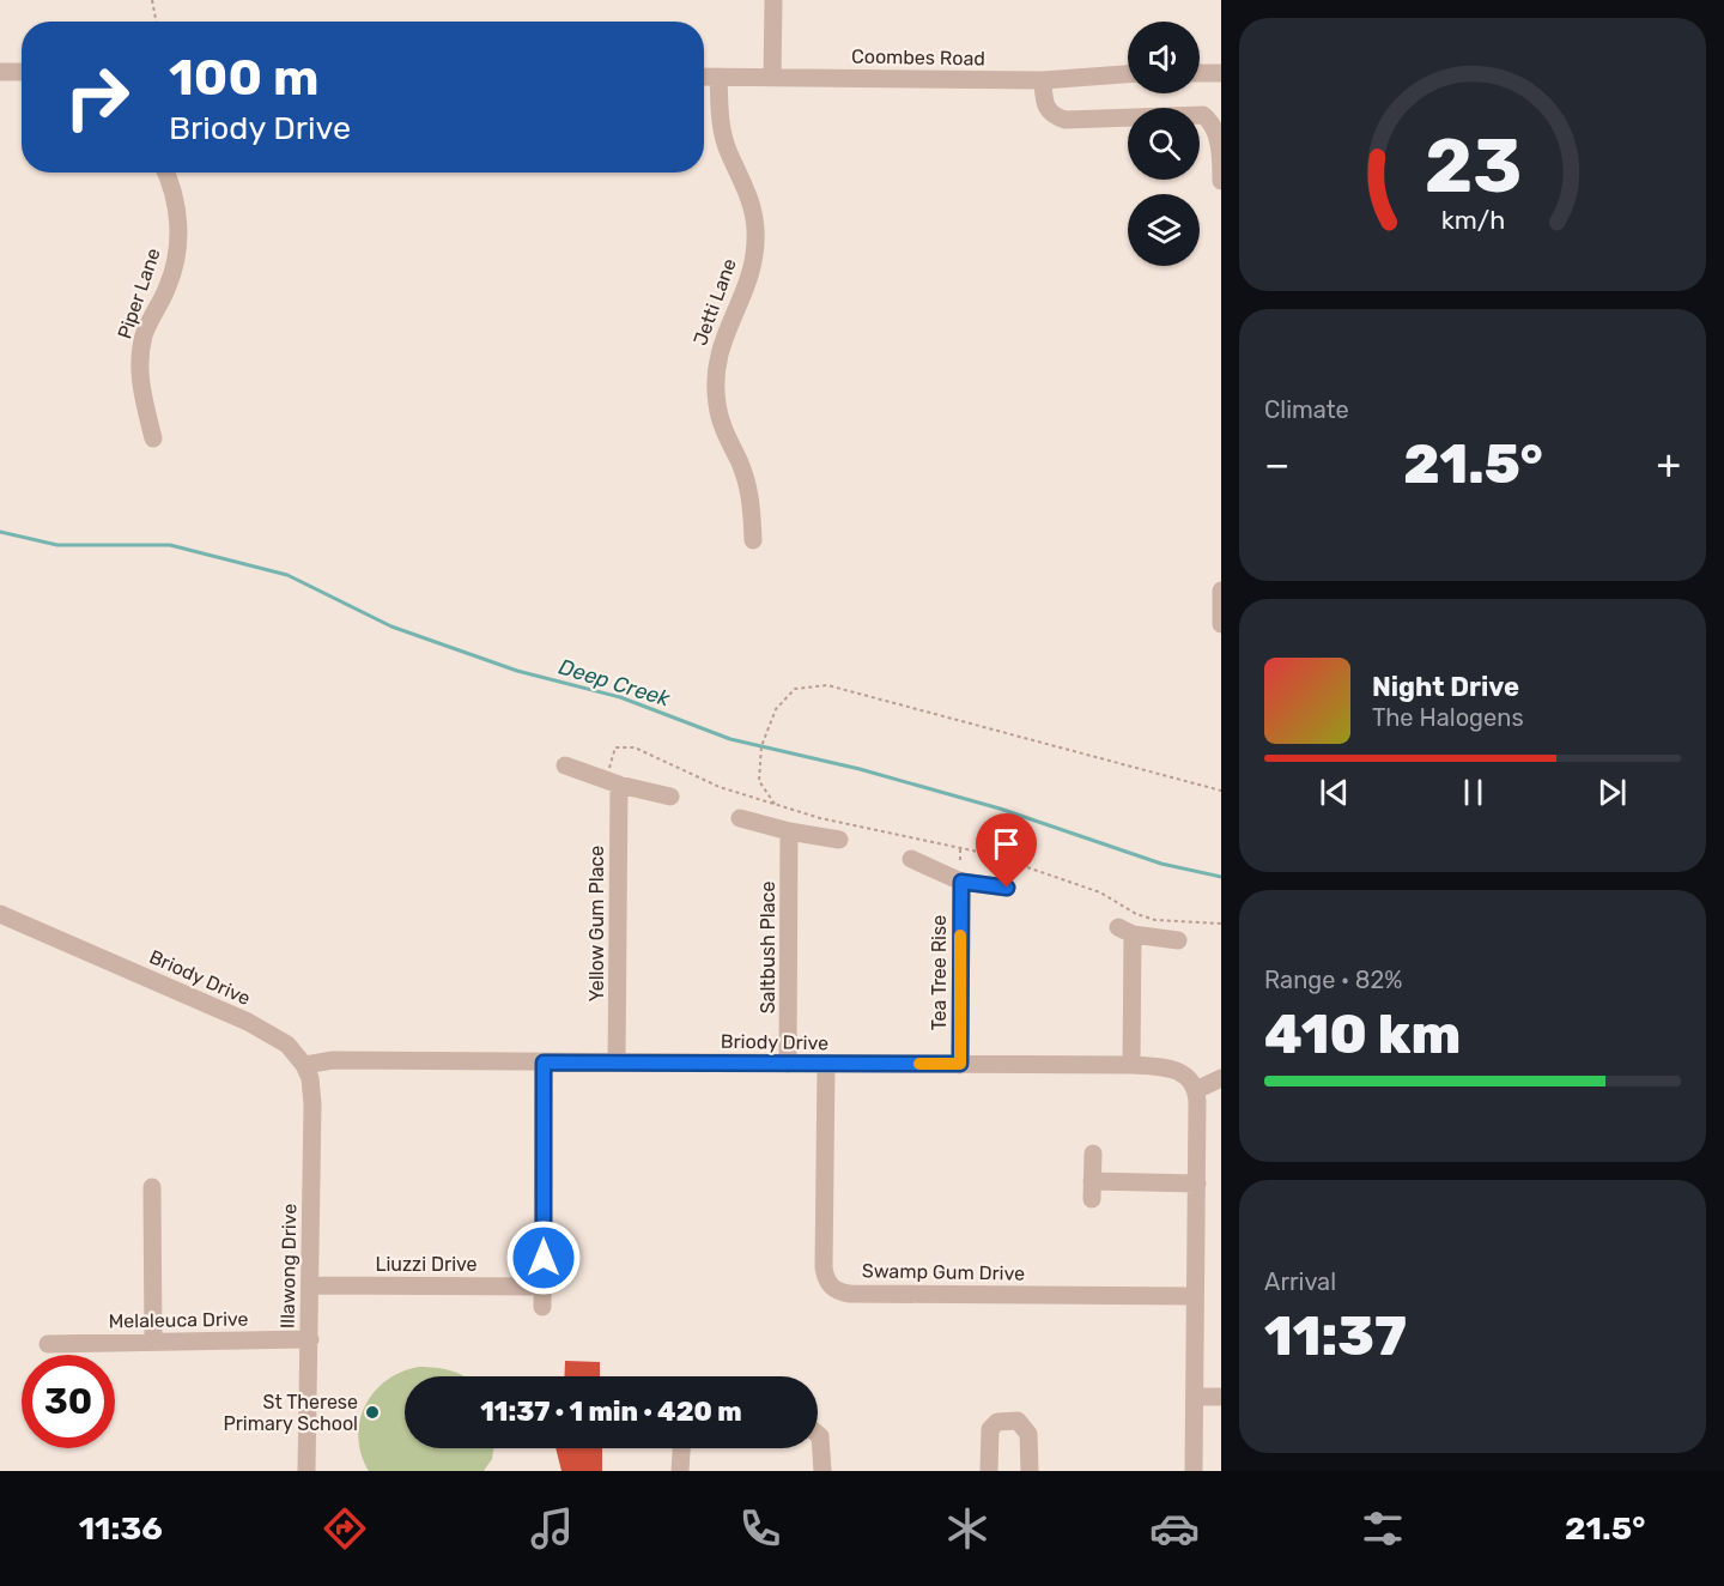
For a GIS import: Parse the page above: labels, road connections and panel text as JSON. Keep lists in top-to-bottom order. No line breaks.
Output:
{"streets":{"street":["Coombes Road","Piper Lane","Jetti Lane","Yellow Gum Place","Saltbush Place","Tea Tree Rise","Briody Drive","Liuzzi Drive","Illawong Drive","Swamp Gum Drive","Melaleuca Drive"]},"crossings":[["Coombes Road","Jetti Lane"],["Yellow Gum Place","Briody Drive"],["Saltbush Place","Briody Drive"],["Tea Tree Rise","Briody Drive"],["Briody Drive","Illawong Drive"],["Briody Drive","Swamp Gum Drive"],["Liuzzi Drive","Illawong Drive"],["Illawong Drive","Melaleuca Drive"]],"water":["Deep Creek"],"places":["St Therese Primary School"],"page":{"turn":["100 m","Briody Drive"],"tile":["Climate",["Range · 82%","410 km"],["Arrival","11:37"]],"heat":["−","21.5°","+"],"song":["Night Drive","The Halogens"],"limit":"30","trip":"11:37 · 1 min · 420 m","tabs":["11:36","21.5°"],"gauge":["23","km/h"]}}
